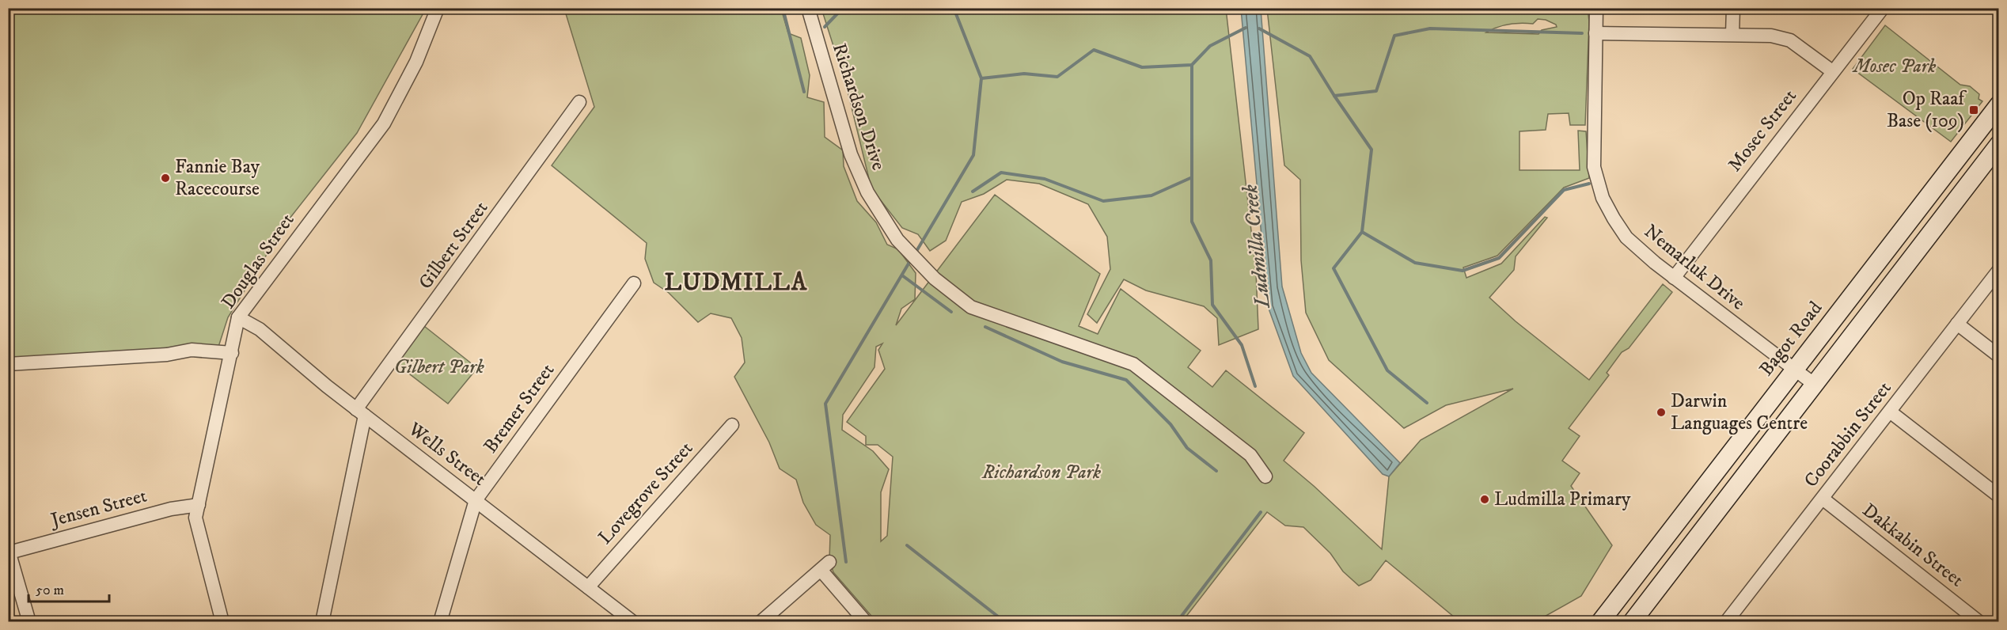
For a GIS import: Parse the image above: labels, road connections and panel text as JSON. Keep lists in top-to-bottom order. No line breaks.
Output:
{"streets":{"main road":["Bagot Road"],"street":["Richardson Drive","Mosec Street","Gilbert Street","Douglas Street","Nemarluk Drive","Bremer Street","Coorabbin Street","Wells Street","Lovegrove Street","Jensen Street","Dakkabin Street"]},"crossings":[["Mosec Street","Nemarluk Drive"],["Gilbert Street","Wells Street"],["Douglas Street","Wells Street"],["Douglas Street","Jensen Street"],["Nemarluk Drive","Bagot Road"],["Bremer Street","Wells Street"],["Coorabbin Street","Dakkabin Street"],["Wells Street","Lovegrove Street"]],"districts":["LUDMILLA"],"water":["Ludmilla Creek"],"parks":["Mosec Park","Gilbert Park","Richardson Park"],"places":{"transit":["Op Raaf Base (109)"],"other":["Fannie Bay Racecourse","Darwin Languages Centre","Ludmilla Primary"]},"scale_bar":"50 m"}
